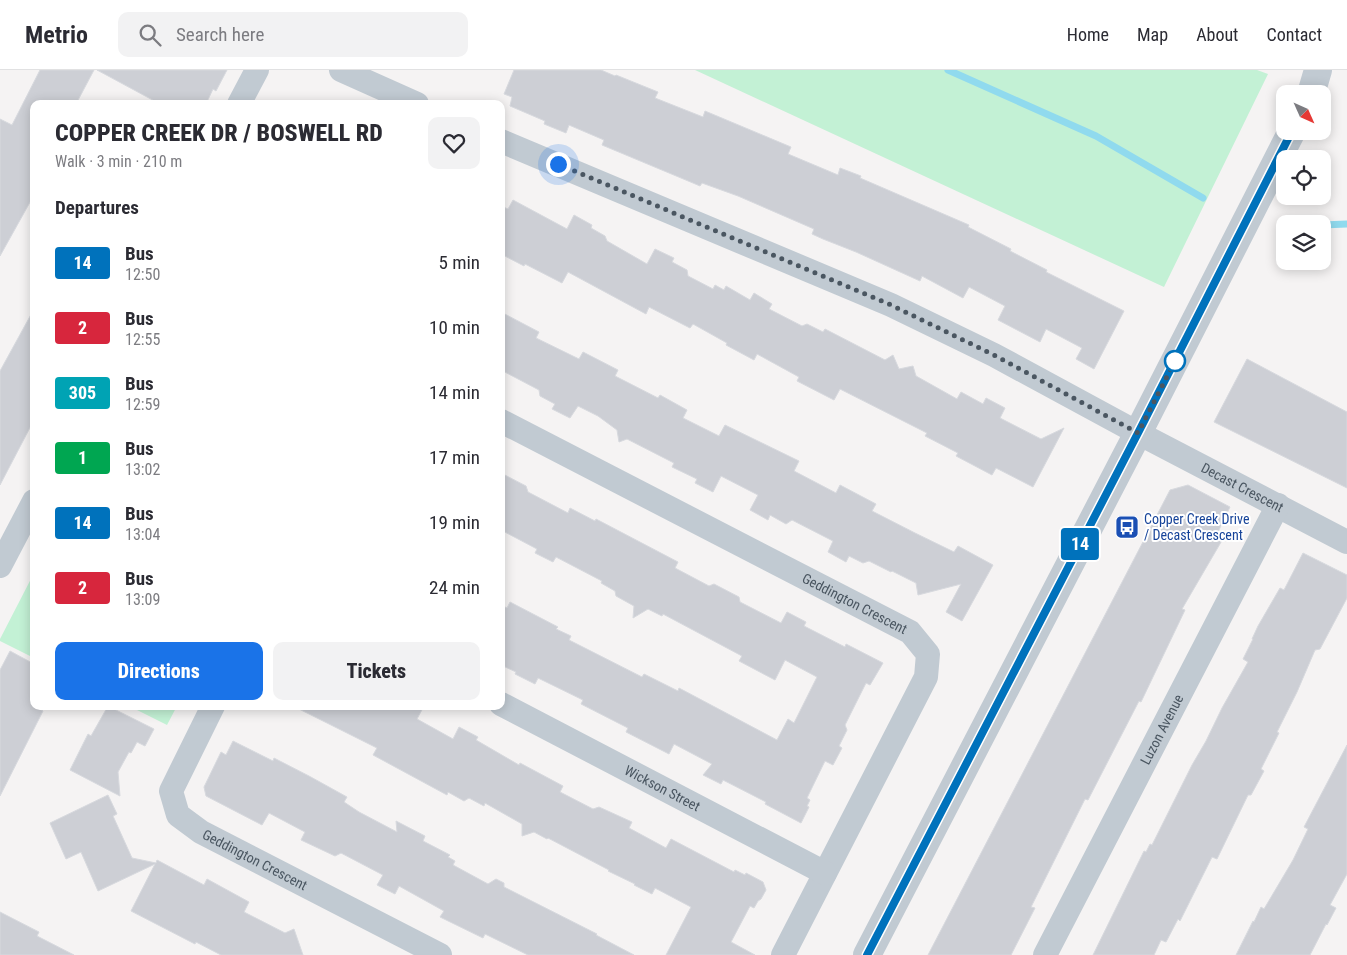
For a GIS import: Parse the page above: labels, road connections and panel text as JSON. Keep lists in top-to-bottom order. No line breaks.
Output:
{"streets":{"street":["Decast Crescent","Geddington Crescent","Luzon Avenue","Wickson Street"]},"crossings":[["Decast Crescent","Luzon Avenue"],["Geddington Crescent","Wickson Street"]],"places":{"bus stop":["Copper Creek Drive / Decast Crescent"]},"lines":["bus line 14"],"north":"bottom right","page":{"header":"Metrio","search":"Search here","nav":["Home","Map","About","Contact"],"on_map":"14","heading":[["COPPER CREEK DR / BOSWELL RD","Walk · 3 min · 210 m"],"Departures"],"list":[{"mark":"14","name":"Bus","note":"12:50","value":"5 min"},{"mark":"2","name":"Bus","note":"12:55","value":"10 min"},{"mark":"305","name":"Bus","note":"12:59","value":"14 min"},{"mark":"1","name":"Bus","note":"13:02","value":"17 min"},{"mark":"14","name":"Bus","note":"13:04","value":"19 min"},{"mark":"2","name":"Bus","note":"13:09","value":"24 min"}],"buttons":["Directions","Tickets"]}}
